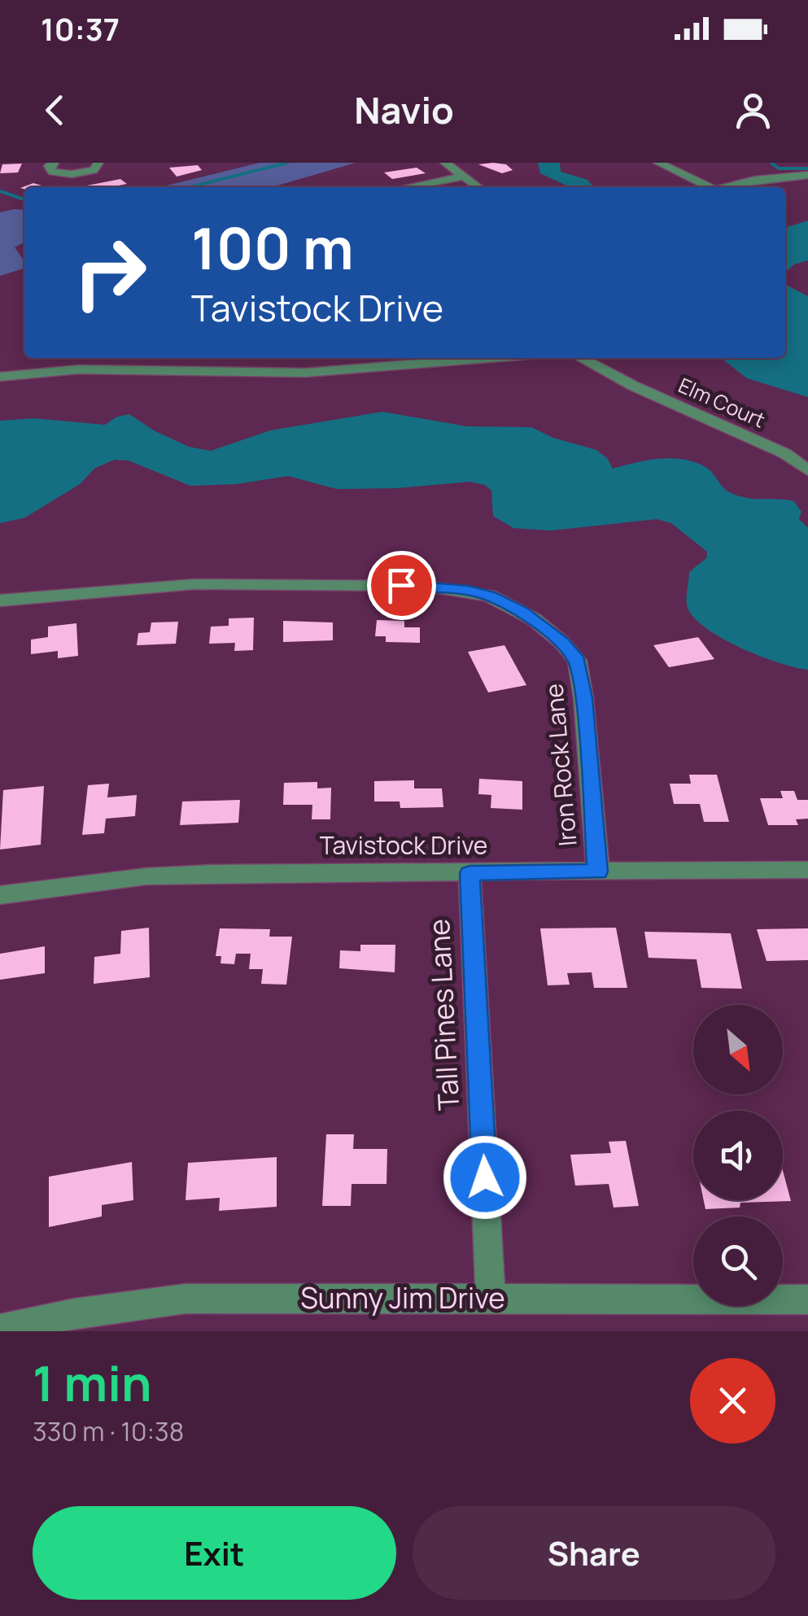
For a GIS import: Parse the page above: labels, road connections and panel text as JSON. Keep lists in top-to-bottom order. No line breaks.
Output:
{"streets":{"street":["Elm Court","Iron Rock Lane","Tavistock Drive","Tall Pines Lane","Sunny Jim Drive"]},"crossings":[["Iron Rock Lane","Tavistock Drive"],["Tavistock Drive","Tall Pines Lane"],["Tall Pines Lane","Sunny Jim Drive"]],"north":"bottom right","page":{"status":"10:37","header":"Navio","turn":["100 m","Tavistock Drive"],"heading":["1 min","330 m · 10:38"],"buttons":["Exit","Share"]}}
